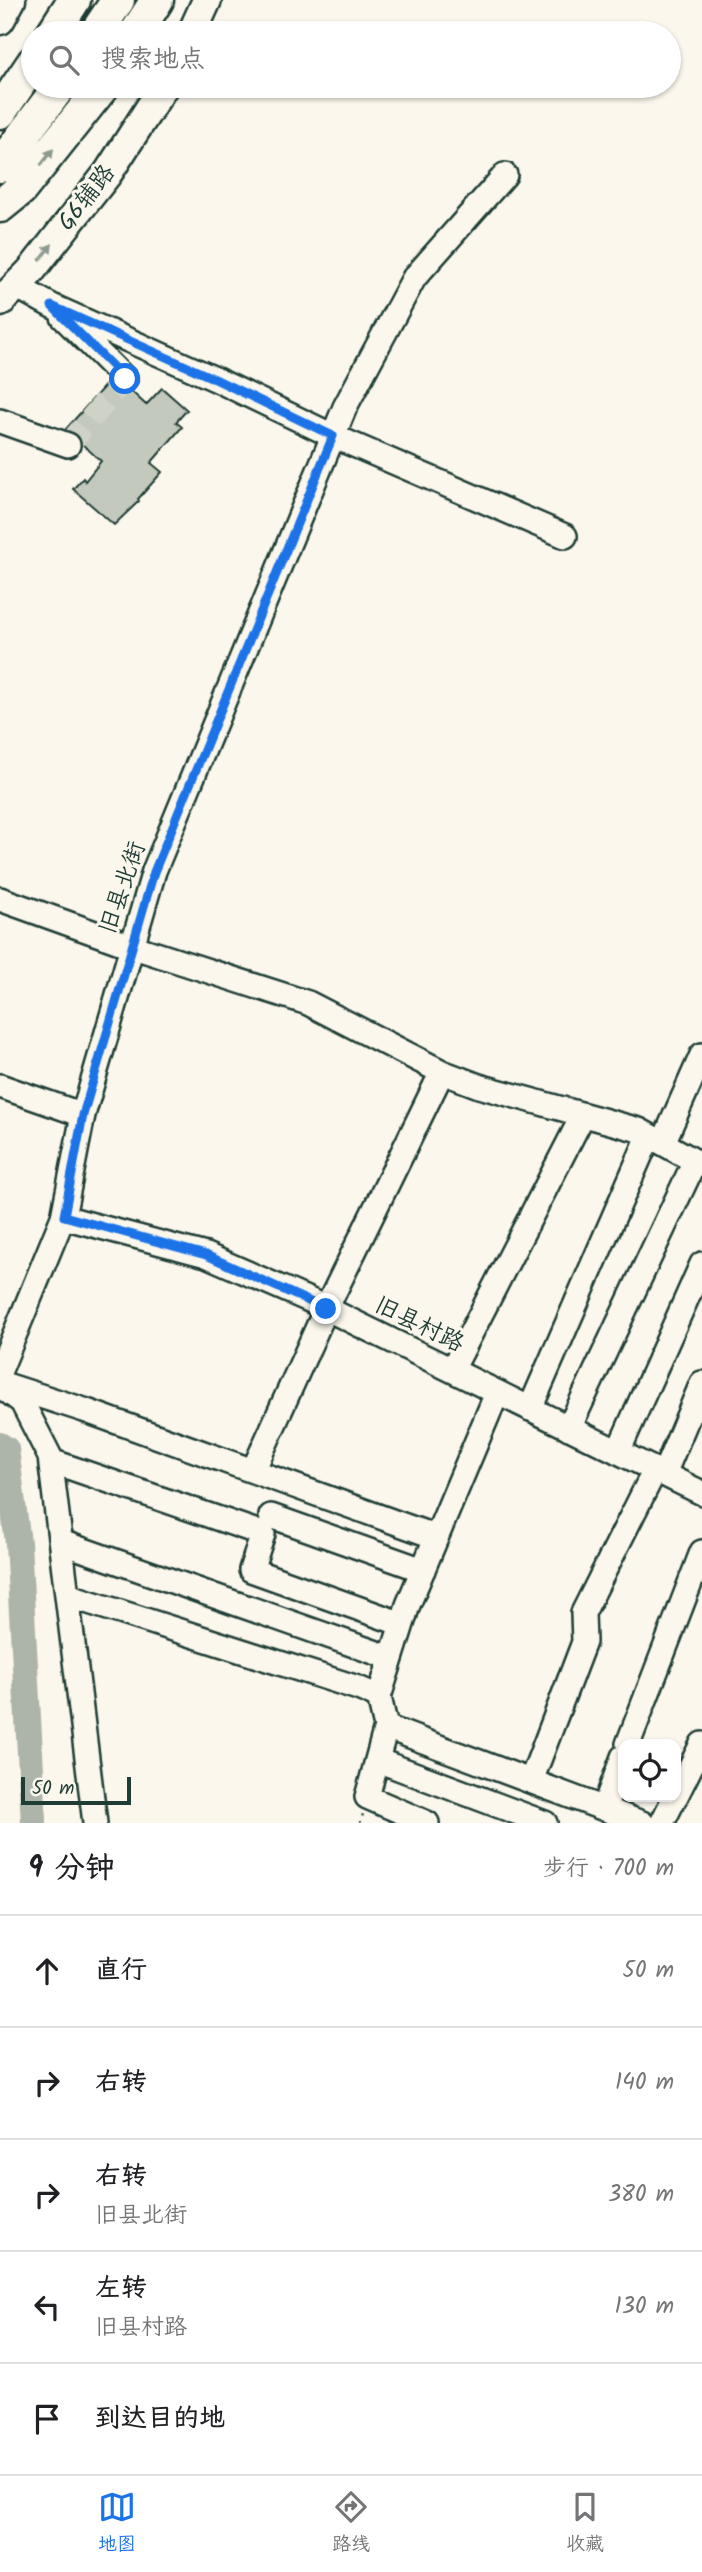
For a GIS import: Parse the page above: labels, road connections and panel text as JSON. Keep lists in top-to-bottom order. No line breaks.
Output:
{"streets":{"main road":["G6辅路"],"street":["旧县北街","旧县村路"]},"crossings":[["旧县北街","旧县村路"]],"one_way":["G6辅路"],"scale_bar":"50 m","page":{"search":"搜索地点","scale":"50 m","heading":["9 分钟","步行 · 700 m"],"list":[["直行","50 m"],["右转","140 m"],["右转","旧县北街","380 m"],["左转","旧县村路","130 m"],"到达目的地"],"nav":["地图","路线","收藏"]}}
